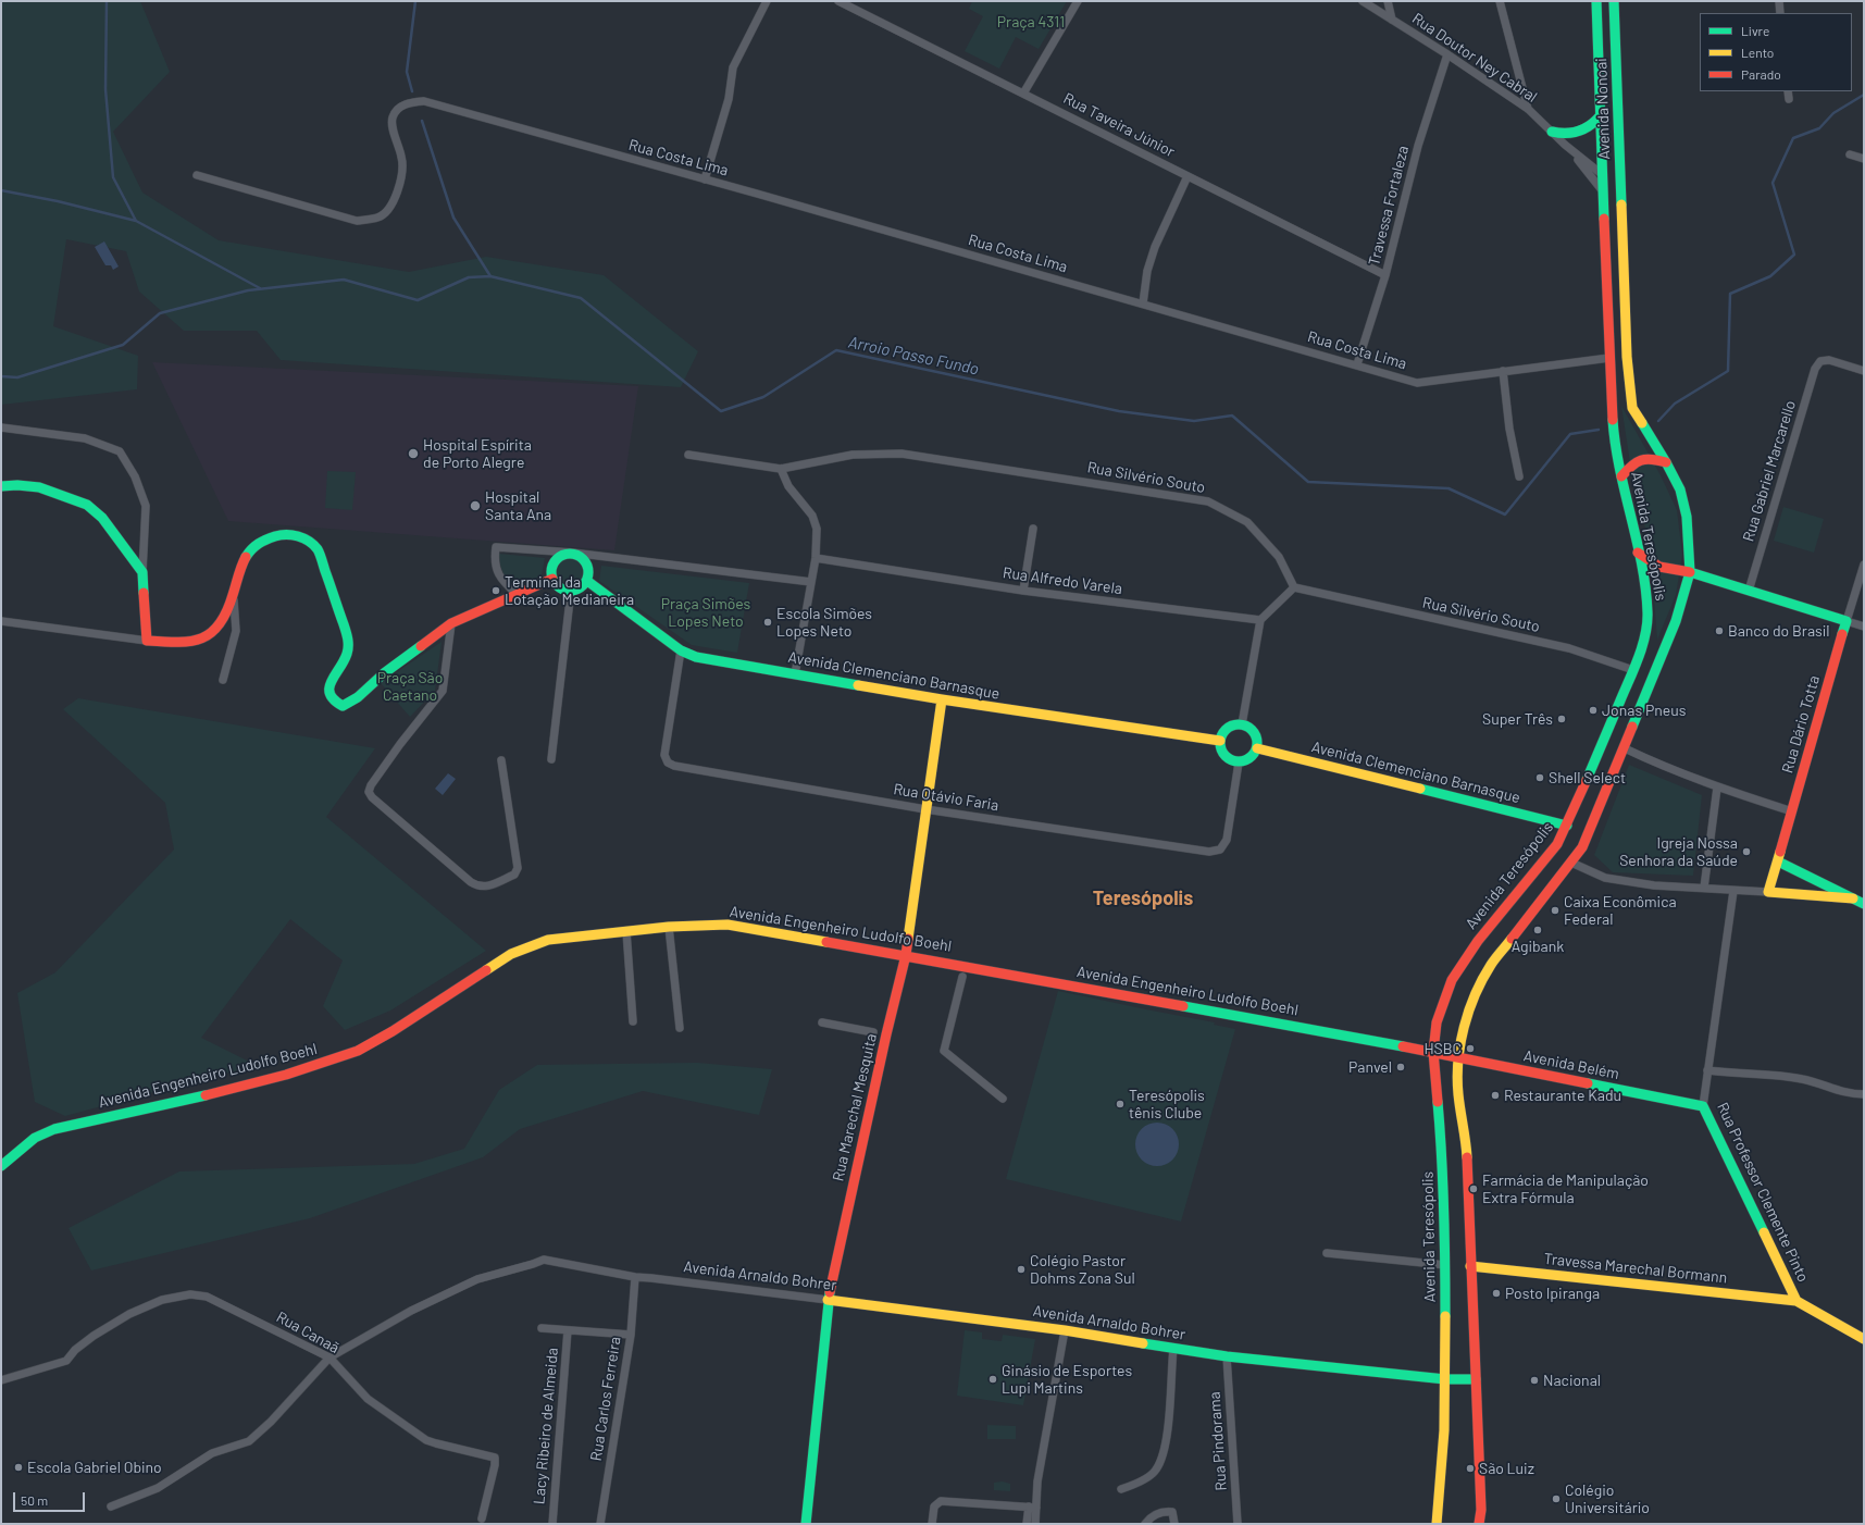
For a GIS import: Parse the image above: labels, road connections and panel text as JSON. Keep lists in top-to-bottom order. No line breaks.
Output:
{"streets":{"street":["Rua Doutor Ney Cabral","Avenida Nonoai","Rua Taveira Júnior","Rua Costa Lima","Travessa Fortaleza","Rua Gabriel Marcarello","Rua Silvério Souto","Avenida Teresópolis","Rua Alfredo Varela","Avenida Clemenciano Barnasque","Rua Dário Totta","Rua Otávio Faria","Avenida Engenheiro Ludolfo Boehl","Avenida Belém","Rua Marechal Mesquita","Rua Professor Clemente Pinto","Travessa Marechal Bormann","Avenida Arnaldo Bohrer","Rua Canaã","Rua Carlos Ferreira","Lacy Ribeiro de Almeida","Rua Pindorama"]},"crossings":[["Rua Doutor Ney Cabral","Avenida Nonoai"],["Rua Doutor Ney Cabral","Travessa Fortaleza"],["Rua Doutor Ney Cabral","Avenida Teresópolis"],["Avenida Nonoai","Avenida Teresópolis"],["Rua Taveira Júnior","Travessa Fortaleza"],["Rua Costa Lima","Travessa Fortaleza"],["Rua Costa Lima","Avenida Teresópolis"],["Rua Silvério Souto","Avenida Teresópolis"],["Avenida Teresópolis","Avenida Clemenciano Barnasque"],["Avenida Teresópolis","Avenida Engenheiro Ludolfo Boehl"],["Avenida Teresópolis","Avenida Belém"],["Avenida Teresópolis","Travessa Marechal Bormann"],["Avenida Teresópolis","Avenida Arnaldo Bohrer"],["Avenida Clemenciano Barnasque","Rua Otávio Faria"],["Avenida Clemenciano Barnasque","Rua Marechal Mesquita"],["Rua Otávio Faria","Rua Marechal Mesquita"],["Avenida Engenheiro Ludolfo Boehl","Avenida Belém"],["Avenida Engenheiro Ludolfo Boehl","Rua Marechal Mesquita"],["Avenida Belém","Rua Professor Clemente Pinto"],["Rua Marechal Mesquita","Avenida Arnaldo Bohrer"],["Rua Professor Clemente Pinto","Travessa Marechal Bormann"],["Avenida Arnaldo Bohrer","Rua Canaã"],["Avenida Arnaldo Bohrer","Rua Carlos Ferreira"],["Avenida Arnaldo Bohrer","Rua Pindorama"]],"districts":["Teresópolis"],"water":["Arroio Passo Fundo"],"parks":["Praça 4311","Praça Simões Lopes Neto","Praça São Caetano"],"places":["Hospital Espírita de Porto Alegre","Hospital Santa Ana","Terminal da Lotação Medianeira","Escola Simões Lopes Neto","Banco do Brasil","Jonas Pneus","Super Três","Shell Select","Igreja Nossa Senhora da Saúde","Caixa Econômica Federal","Agibank","HSBC","Panvel","Restaurante Kadu","Teresópolis tênis Clube","Farmácia de Manipulação Extra Fórmula","Colégio Pastor Dohms Zona Sul","Posto Ipiranga","Ginásio de Esportes Lupi Martins","Nacional","Escola Gabriel Obino","São Luiz","Colégio Universitário"],"legend":["Livre","Lento","Parado"],"scale_bar":"50 m"}
